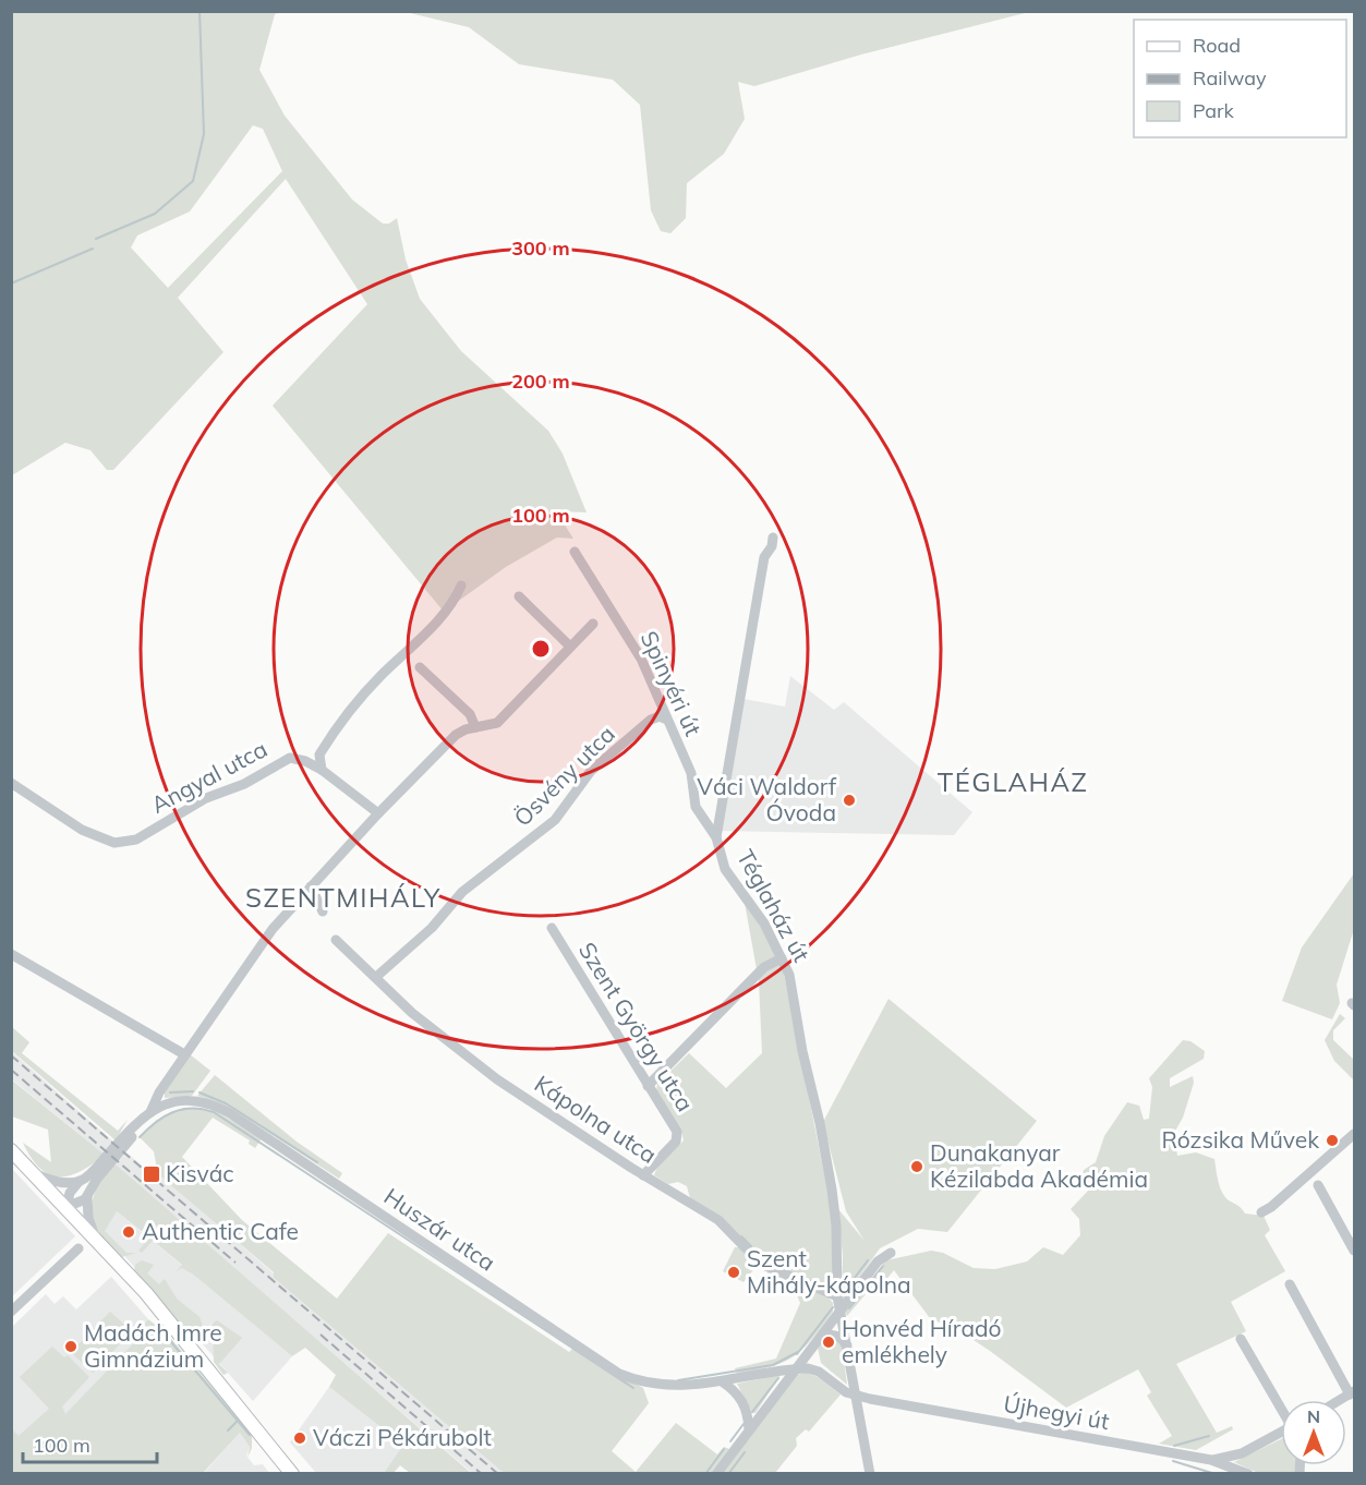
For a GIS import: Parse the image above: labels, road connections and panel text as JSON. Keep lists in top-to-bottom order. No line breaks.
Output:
{"streets":{"street":["Spinyéri út","Ösvény utca","Angyal utca","Téglaház út","Szent György utca","Kápolna utca","Huszár utca","Újhegyi út"]},"crossings":[["Spinyéri út","Ösvény utca"],["Spinyéri út","Téglaház út"],["Ösvény utca","Kápolna utca"],["Téglaház út","Kápolna utca"],["Szent György utca","Kápolna utca"],["Huszár utca","Újhegyi út"]],"districts":["TÉGLAHÁZ","SZENTMIHÁLY"],"places":{"other":["Váci Waldorf Óvoda","Rózsika Művek","Dunakanyar Kézilabda Akadémia","Authentic Cafe","Szent Mihály-kápolna","Honvéd Híradó emlékhely","Madách Imre Gimnázium","Váczi Pékárubolt"],"transit":["Kisvác"]},"legend":["Road","Railway","Park"],"scale_bar":"100 m","north":"top","rings":["300 m","200 m","100 m"]}
